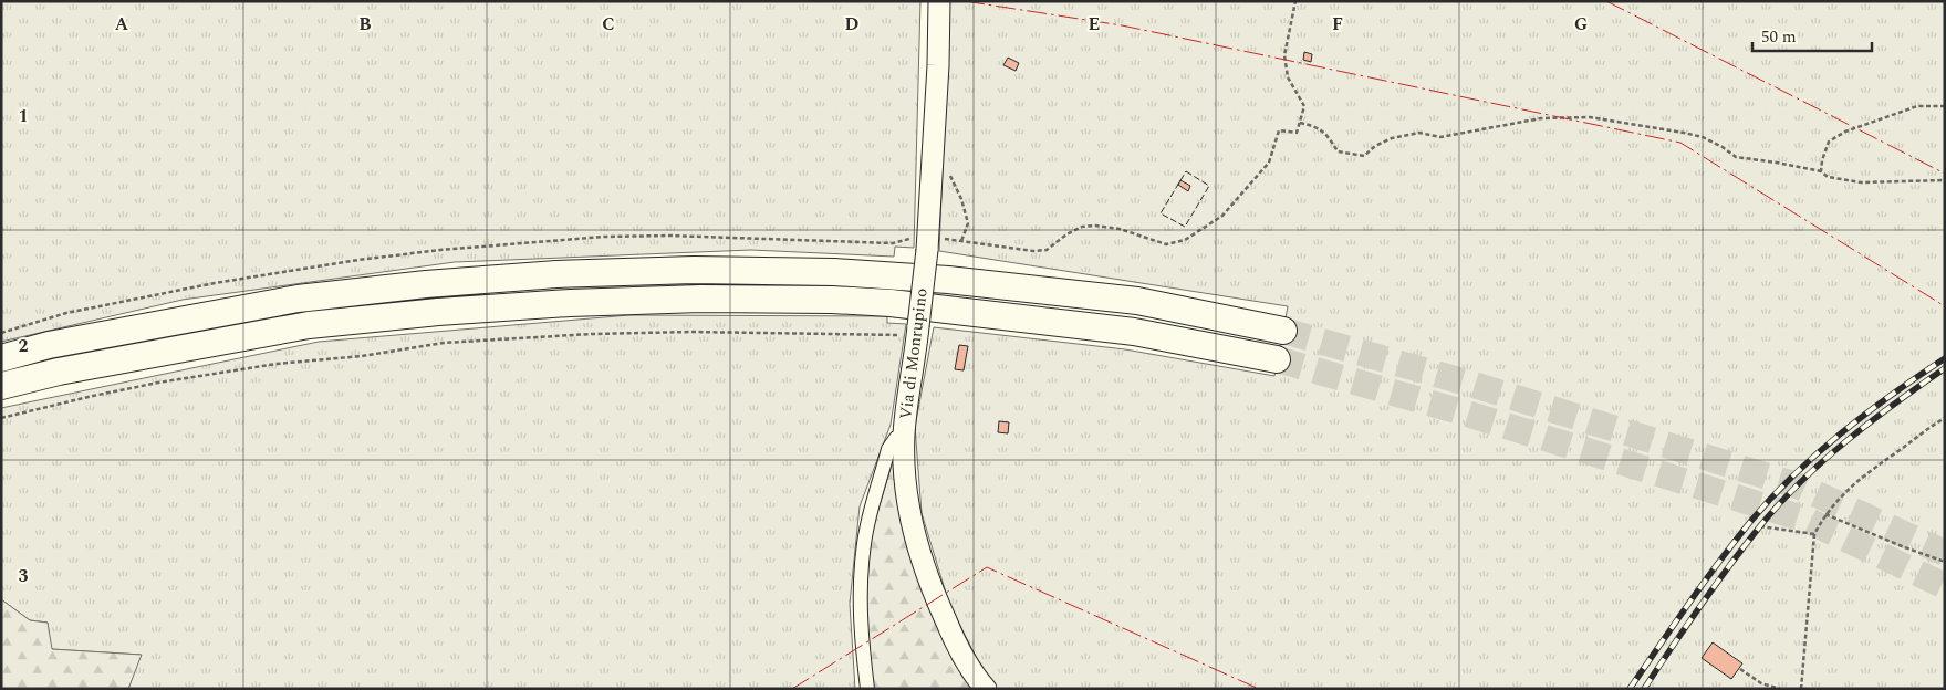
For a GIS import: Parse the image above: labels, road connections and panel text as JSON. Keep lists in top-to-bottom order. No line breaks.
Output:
{"streets":{"main road":["Via di Monrupino"]},"scale_bar":"50 m","grid":{"columns":["A","B","C","D","E","F","G"],"rows":["1","2","3"]}}
